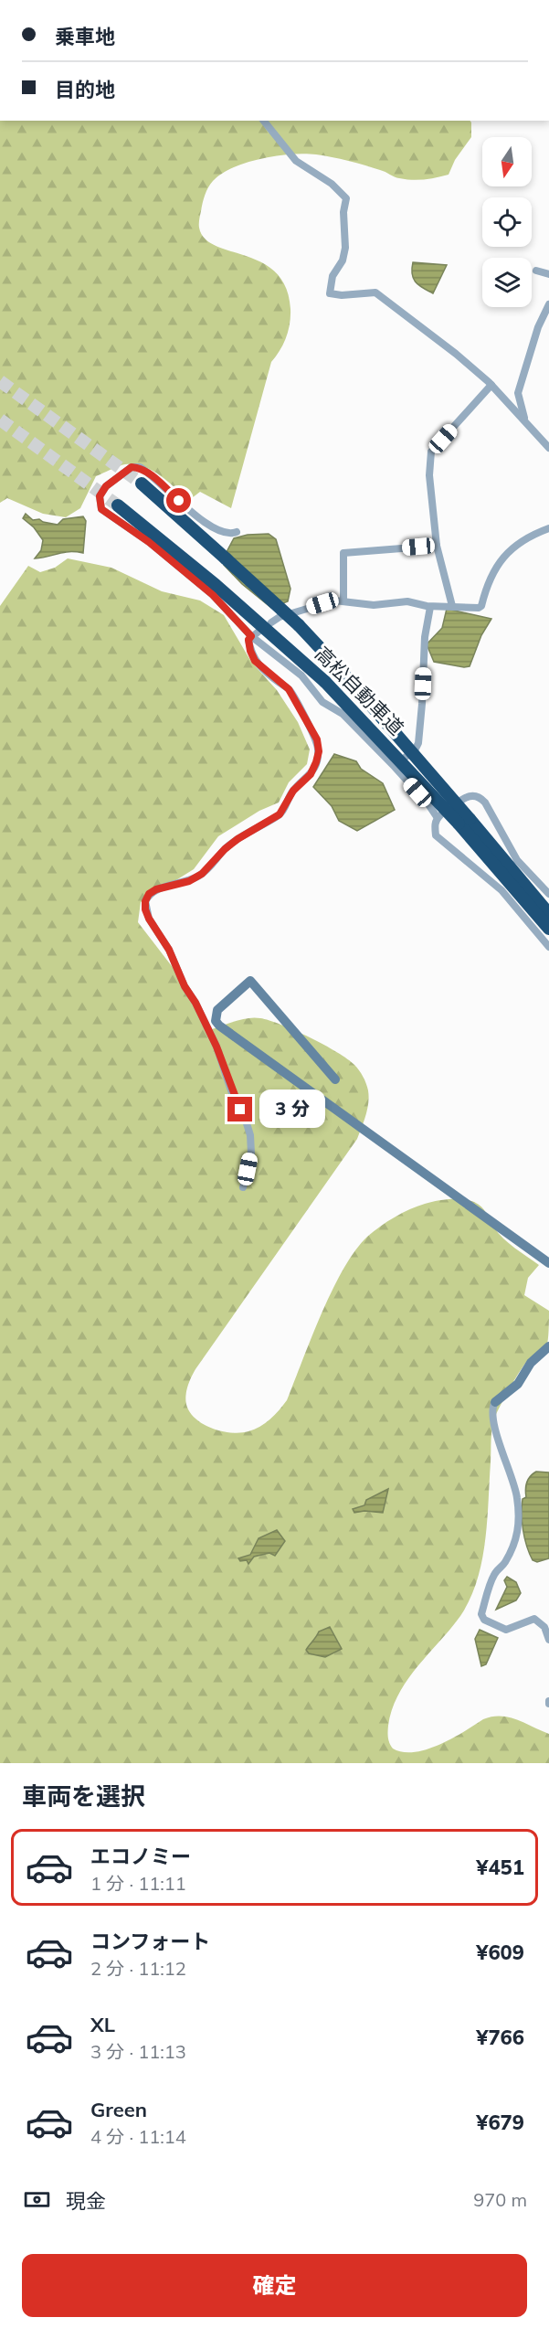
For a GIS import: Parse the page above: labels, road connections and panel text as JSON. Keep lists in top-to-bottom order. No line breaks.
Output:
{"streets":{"highway":["高松自動車道"]},"north":"bottom","page":{"banner":["乗車地","目的地"],"bubble":"3 分","heading":"車両を選択","list":[{"name":"エコノミー","note":"1 分 · 11:11","value":"¥451"},{"name":"コンフォート","note":"2 分 · 11:12","value":"¥609"},{"name":"XL","note":"3 分 · 11:13","value":"¥766"},{"name":"Green","note":"4 分 · 11:14","value":"¥679"}],"pay":["現金","970 m"],"buttons":"確定"}}
